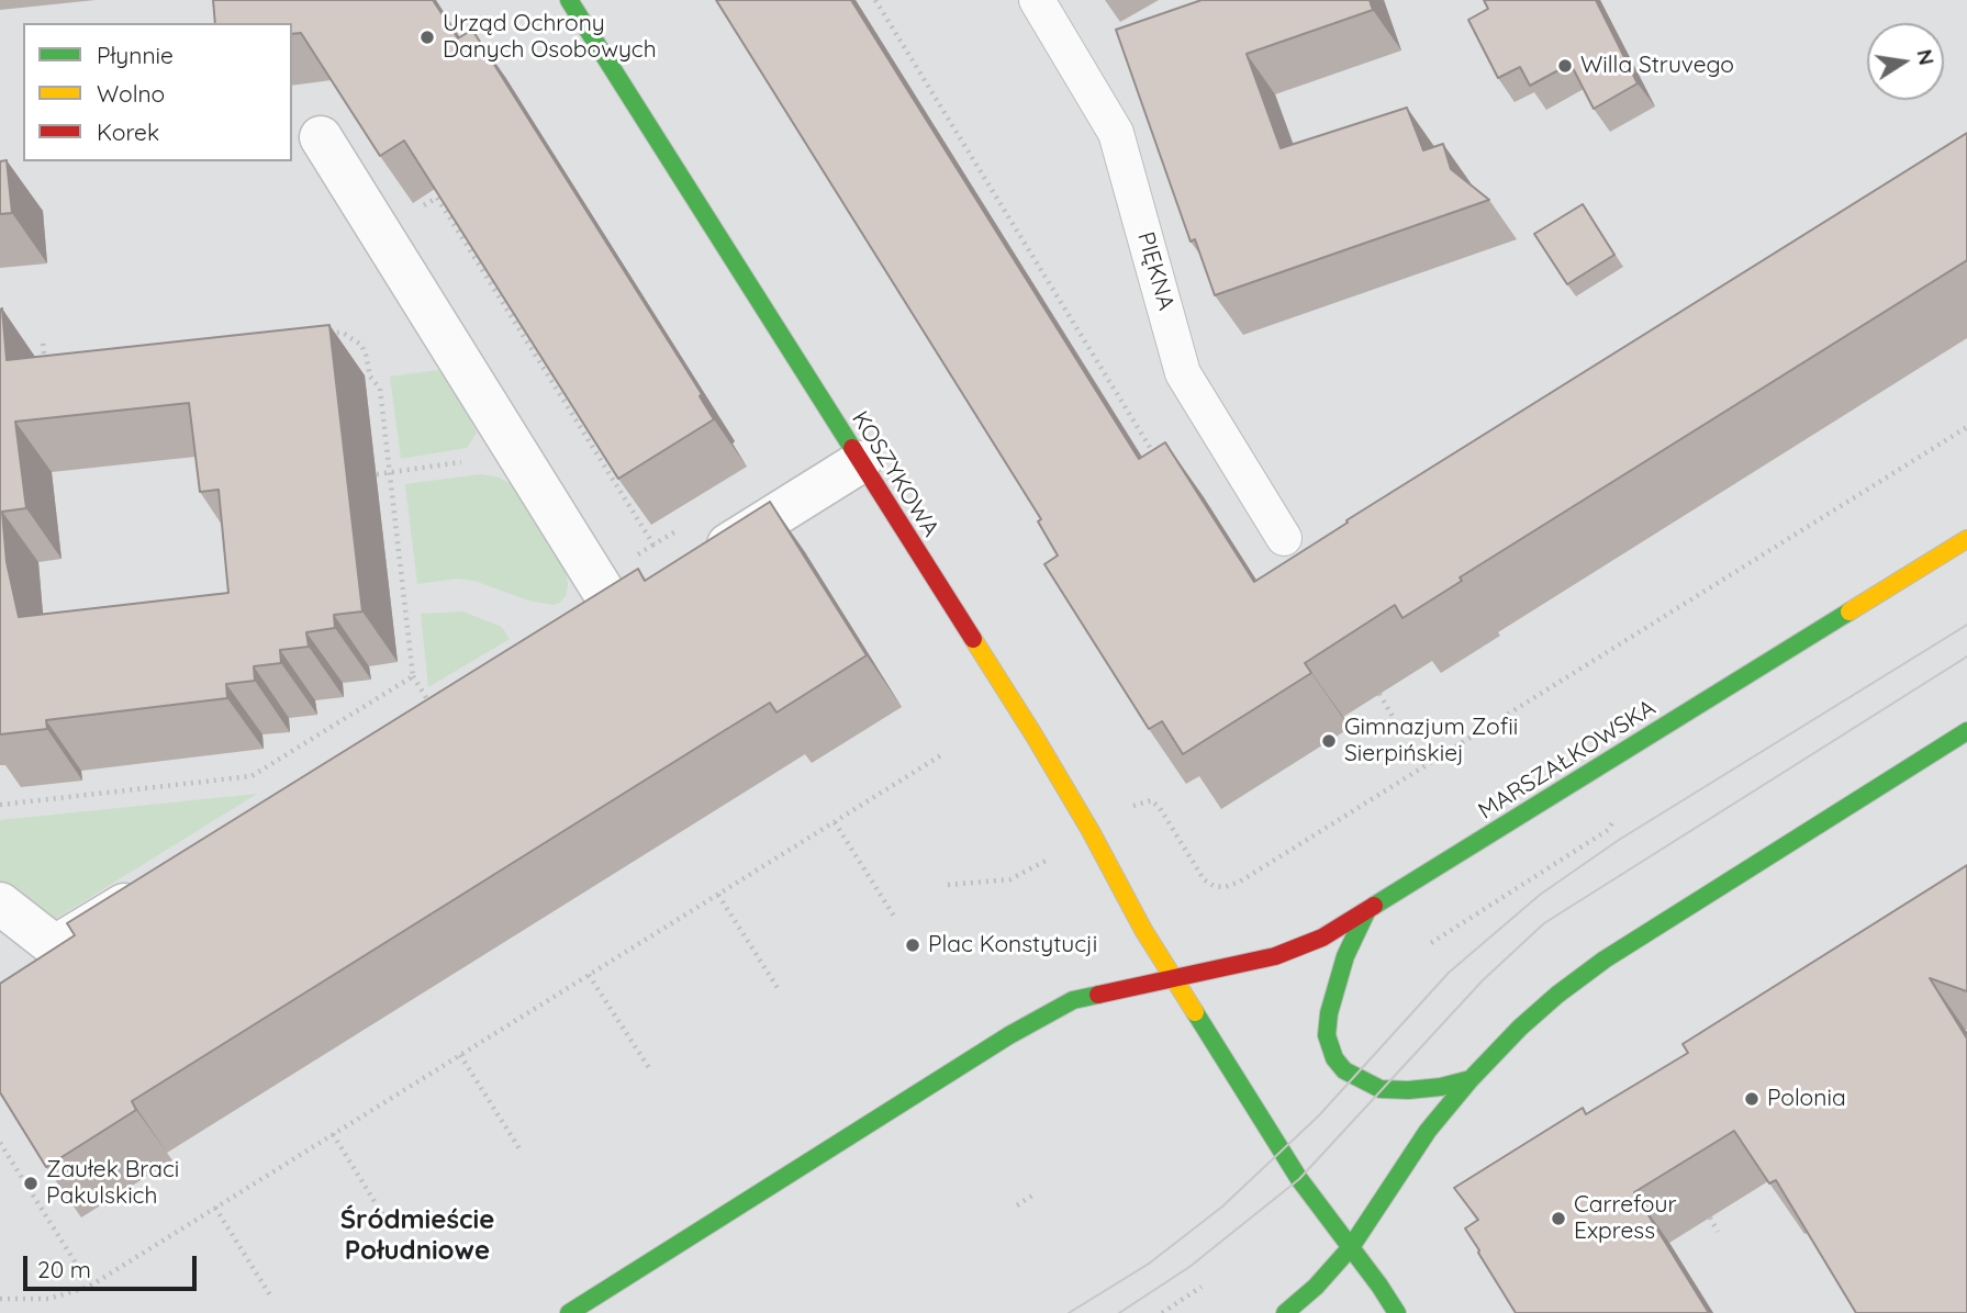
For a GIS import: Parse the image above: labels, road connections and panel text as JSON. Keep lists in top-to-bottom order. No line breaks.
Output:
{"streets":{"main road":["KOSZYKOWA","MARSZAŁKOWSKA"],"lane":["PIĘKNA"]},"crossings":[["KOSZYKOWA","MARSZAŁKOWSKA"]],"districts":["Śródmieście Południowe"],"places":["Urząd Ochrony Danych Osobowych","Willa Struvego","Gimnazjum Zofii Sierpińskiej","Plac Konstytucji","Polonia","Zaułek Braci Pakulskich","Carrefour Express"],"legend":["Płynnie","Wolno","Korek"],"scale_bar":"20 m","north":"right"}
